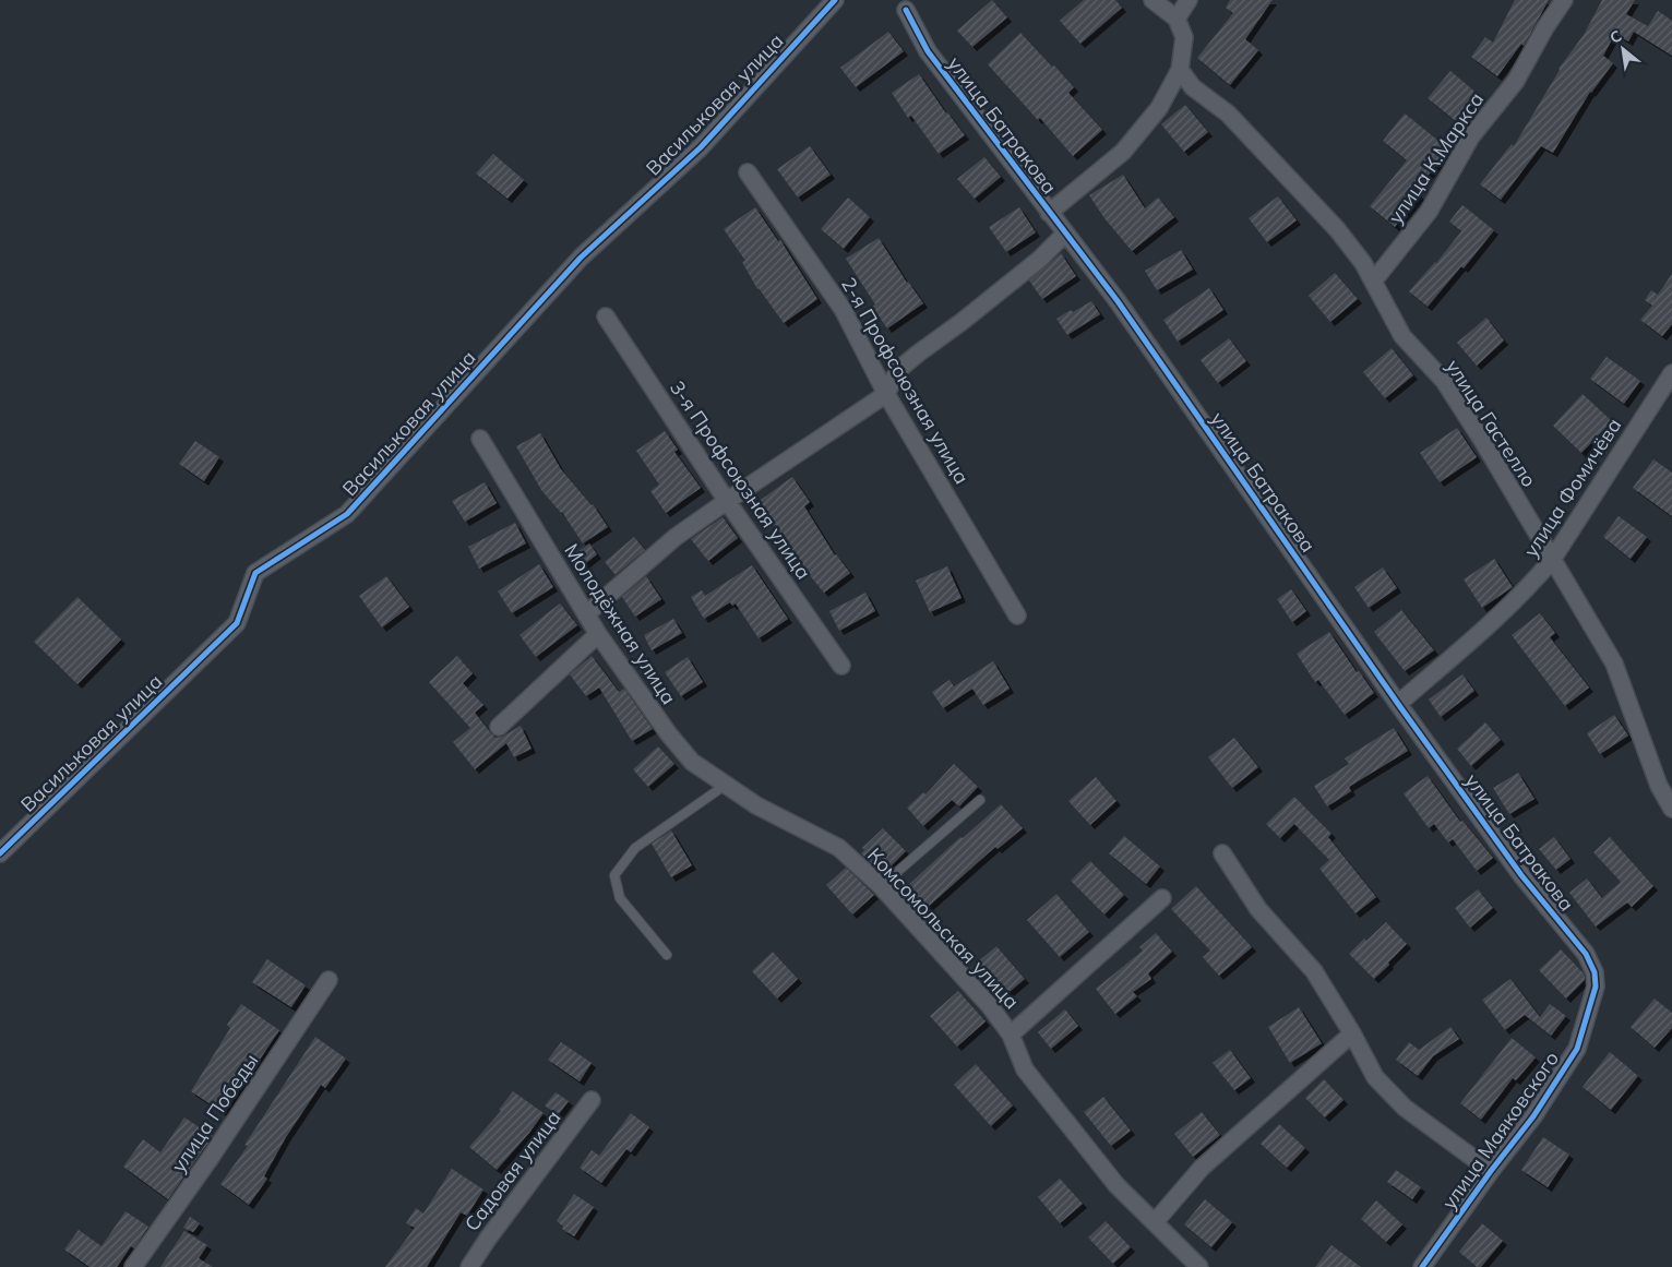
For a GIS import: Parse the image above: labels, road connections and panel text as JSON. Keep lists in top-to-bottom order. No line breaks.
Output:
{"streets":{"street":["Васильковая улица","улица Батракова","улица К.Маркса","2-я Профсоюзная улица","улица Гастелло","3-я Профсоюзная улица","улица Фомичёва","Молодёжная улица","Комсомольская улица","улица Победы","улица Маяковского","Садовая улица"]},"crossings":[["улица Батракова","улица Фомичёва"],["улица Батракова","улица Маяковского"],["улица К.Маркса","улица Гастелло"],["улица Гастелло","улица Фомичёва"],["Молодёжная улица","Комсомольская улица"]],"north":"top left"}
